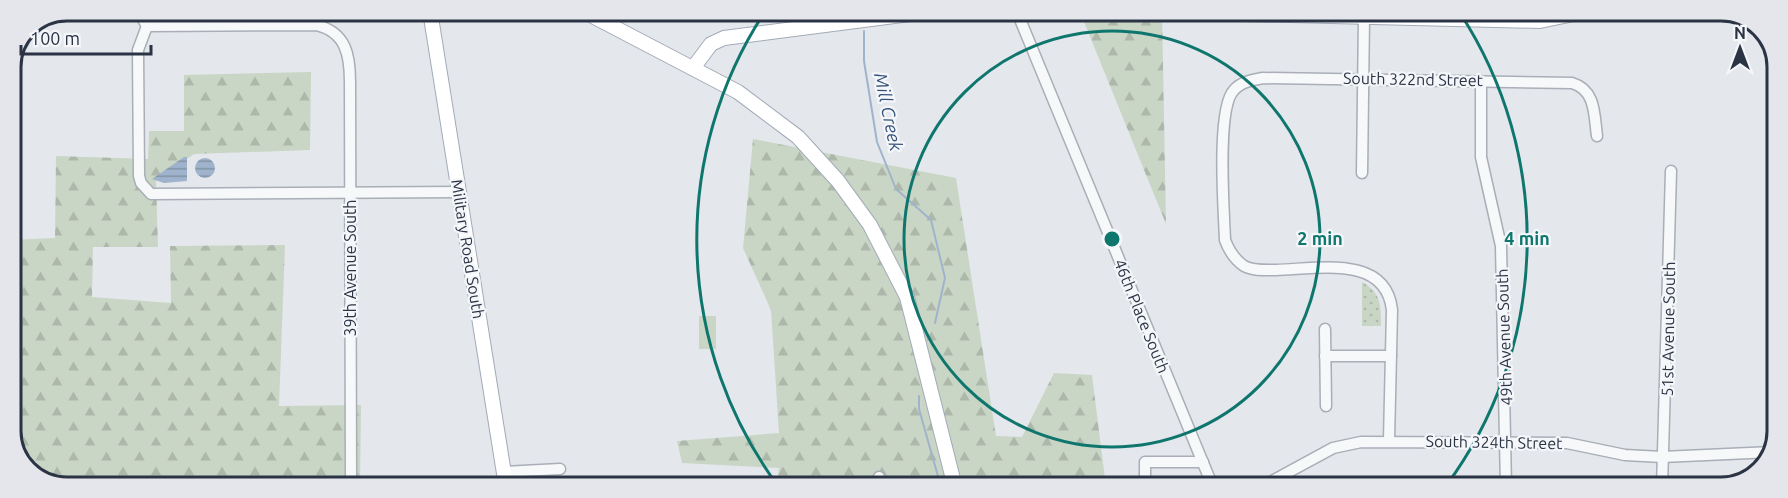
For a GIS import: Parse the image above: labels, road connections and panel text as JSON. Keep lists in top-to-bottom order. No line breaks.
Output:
{"streets":{"main road":["Military Road South"],"street":["South 322nd Street","39th Avenue South","46th Place South","51st Avenue South","49th Avenue South","South 324th Street"]},"crossings":[["South 322nd Street","49th Avenue South"],["51st Avenue South","South 324th Street"],["49th Avenue South","South 324th Street"]],"water":["Mill Creek"],"scale_bar":"100 m","north":"top","rings":["2 min","4 min"]}
